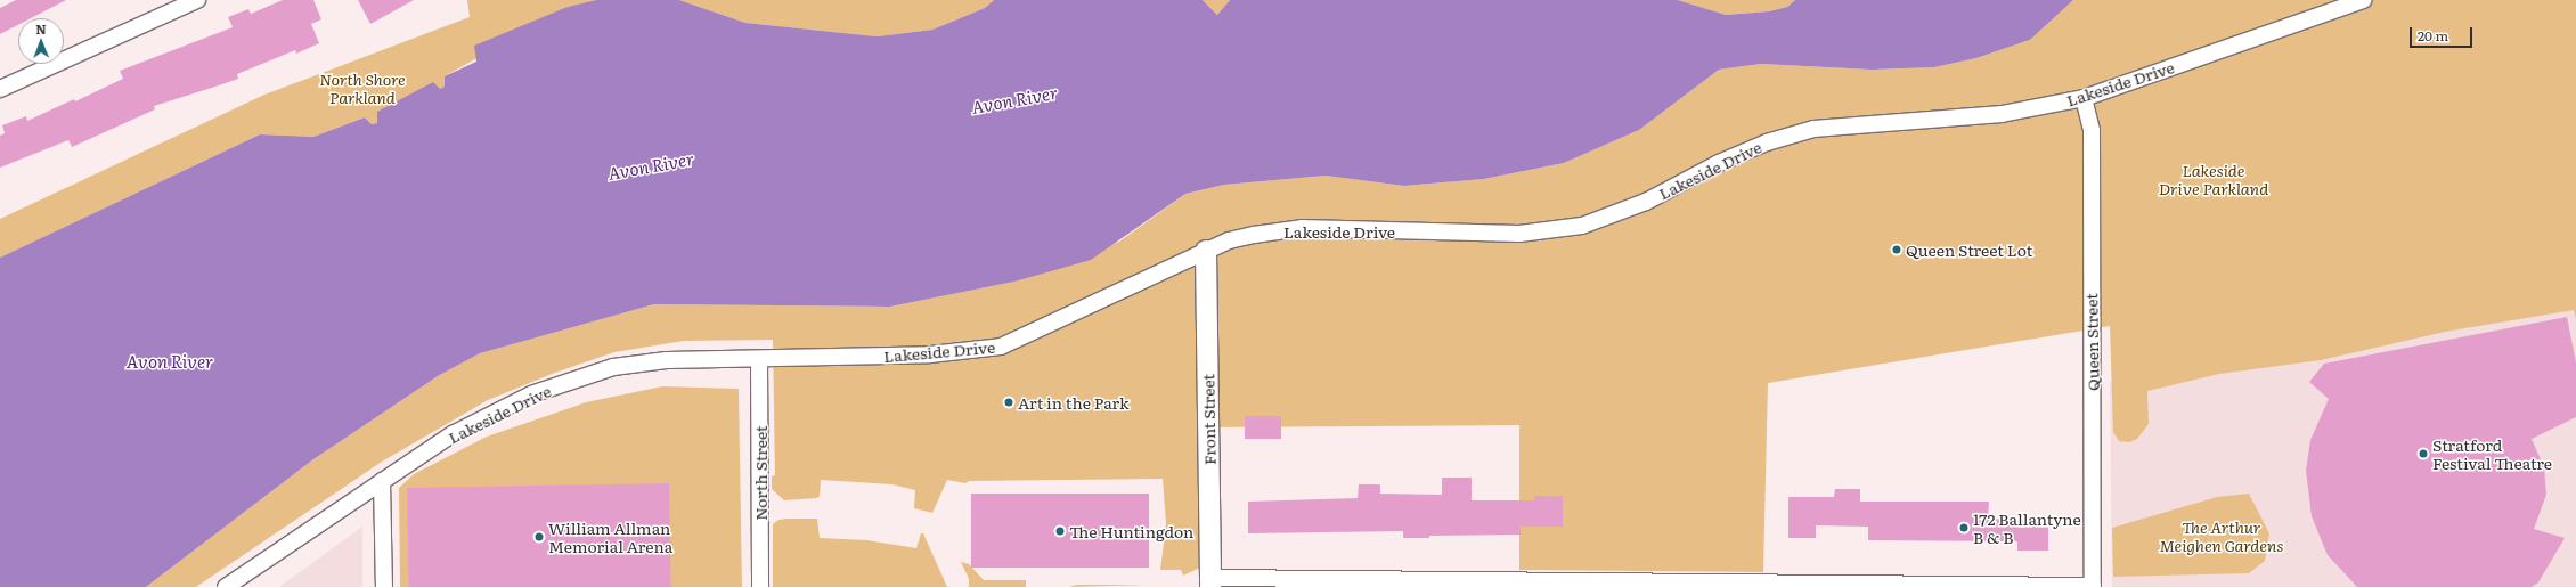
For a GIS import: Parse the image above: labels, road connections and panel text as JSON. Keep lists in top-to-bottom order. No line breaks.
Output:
{"streets":{"street":["Lakeside Drive","Queen Street","Front Street","North Street"]},"crossings":[["Lakeside Drive","Queen Street"],["Lakeside Drive","Front Street"],["Lakeside Drive","North Street"]],"water":["Avon River"],"parks":["North Shore Parkland","Lakeside Drive Parkland","The Arthur Meighen Gardens"],"places":["Queen Street Lot","Art in the Park","Stratford Festival Theatre","172 Ballantyne B & B","The Huntingdon","William Allman Memorial Arena"],"scale_bar":"20 m","north":"top"}
